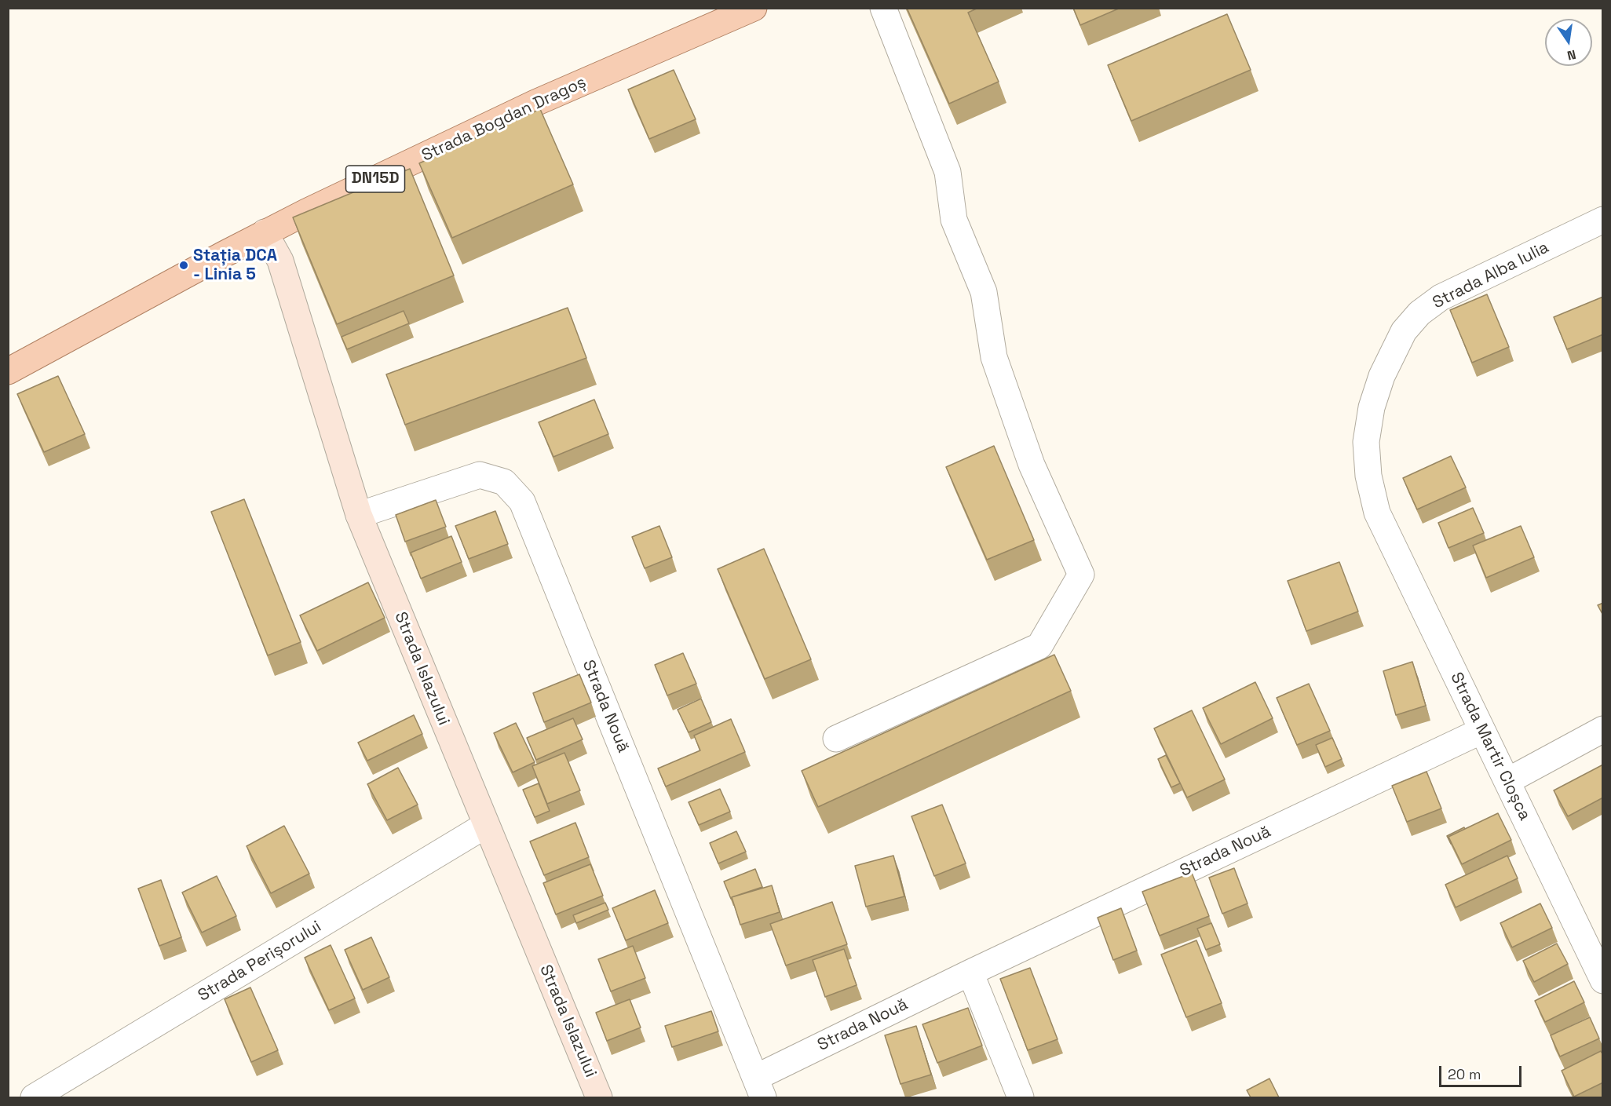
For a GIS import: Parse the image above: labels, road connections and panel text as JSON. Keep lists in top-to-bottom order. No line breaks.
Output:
{"streets":{"main road":["Strada Bogdan Dragoș","DN15D"],"street":["Strada Alba Iulia","Strada Islazului","Strada Nouă","Strada Martir Cloșca","Strada Perișorului"]},"crossings":[["Strada Bogdan Dragoș","Strada Islazului"],["Strada Alba Iulia","Strada Martir Cloșca"],["Strada Islazului","Strada Nouă"],["Strada Islazului","Strada Perișorului"],["Strada Nouă","Strada Martir Cloșca"]],"places":["Stația DCA - Linia 5"],"scale_bar":"20 m","north":"bottom"}
